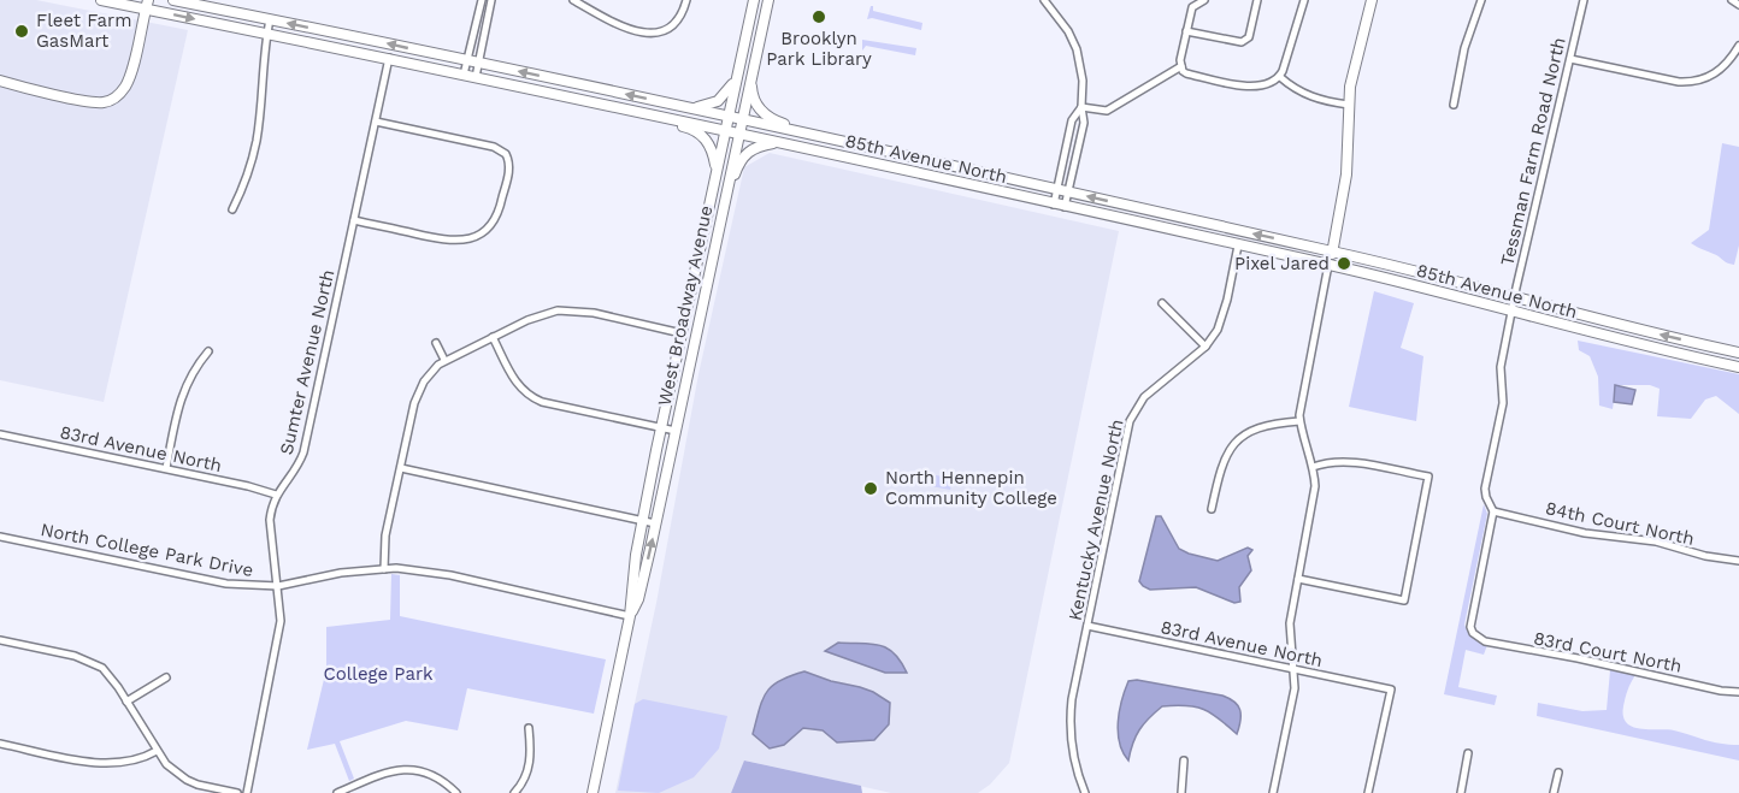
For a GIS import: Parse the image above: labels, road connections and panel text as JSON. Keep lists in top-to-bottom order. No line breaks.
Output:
{"streets":{"main road":["85th Avenue North","West Broadway Avenue"],"street":["Tessman Farm Road North","Sumter Avenue North","83rd Avenue North","Kentucky Avenue North","84th Court North","North College Park Drive","83rd Court North"]},"crossings":[["Tessman Farm Road North","85th Avenue North"],["Tessman Farm Road North","84th Court North"],["Tessman Farm Road North","83rd Court North"],["85th Avenue North","West Broadway Avenue"],["85th Avenue North","Sumter Avenue North"],["85th Avenue North","Kentucky Avenue North"],["West Broadway Avenue","North College Park Drive"],["Sumter Avenue North","83rd Avenue North"],["83rd Avenue North","Kentucky Avenue North"],["84th Court North","83rd Court North"]],"parks":["College Park"],"places":["Brooklyn Park Library","Fleet Farm GasMart","Pixel Jared","North Hennepin Community College"]}
